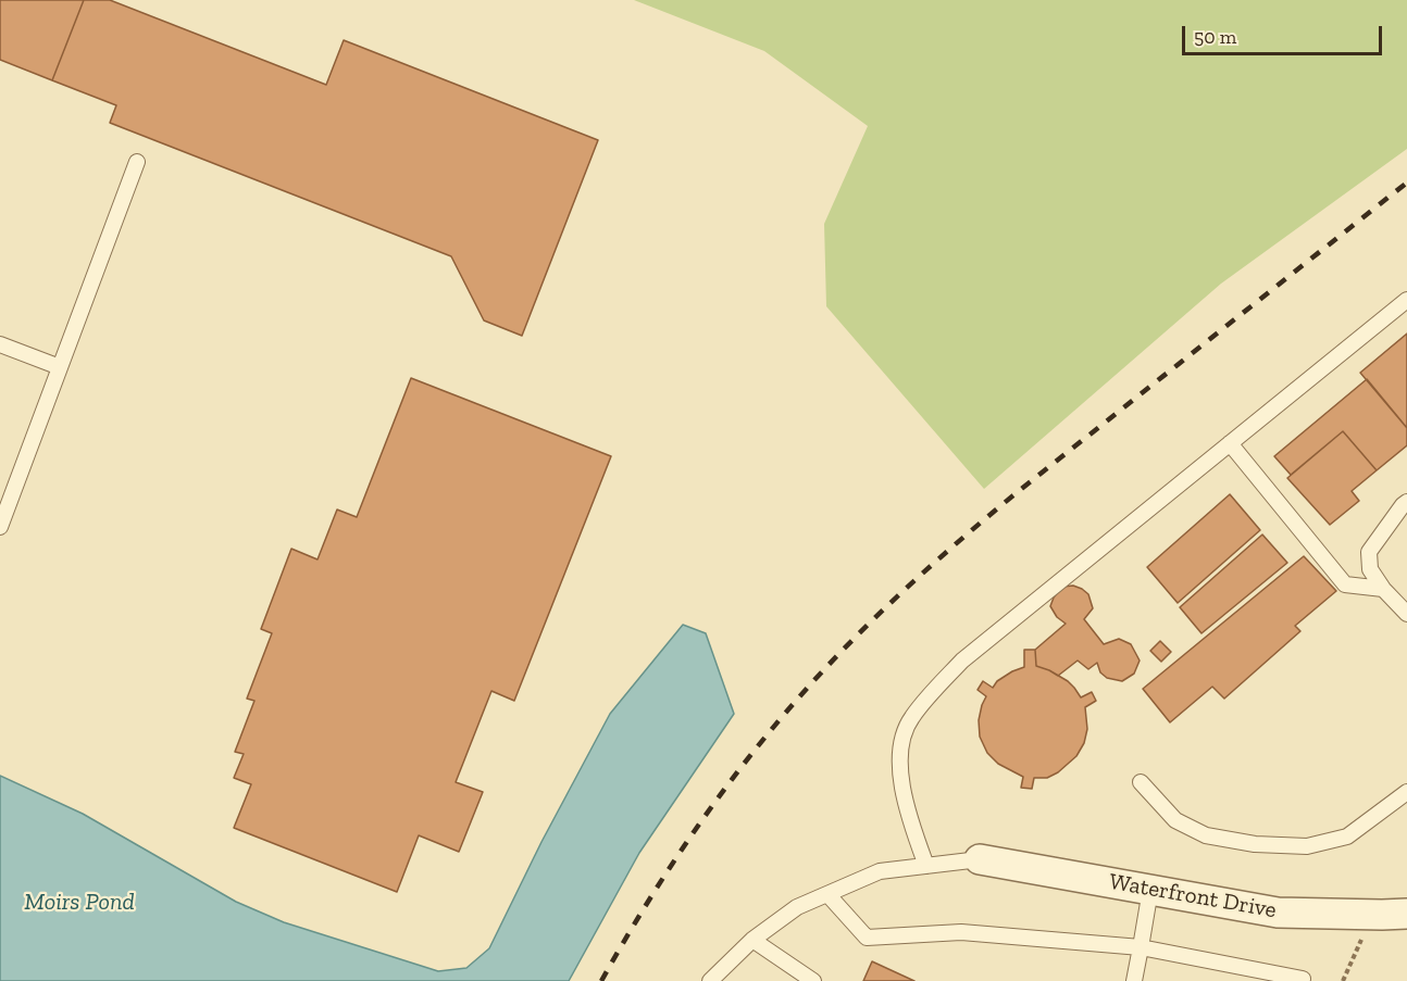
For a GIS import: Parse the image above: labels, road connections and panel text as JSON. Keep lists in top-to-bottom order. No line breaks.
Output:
{"streets":{"street":["Waterfront Drive"]},"water":["Moirs Pond"],"scale_bar":"50 m"}
